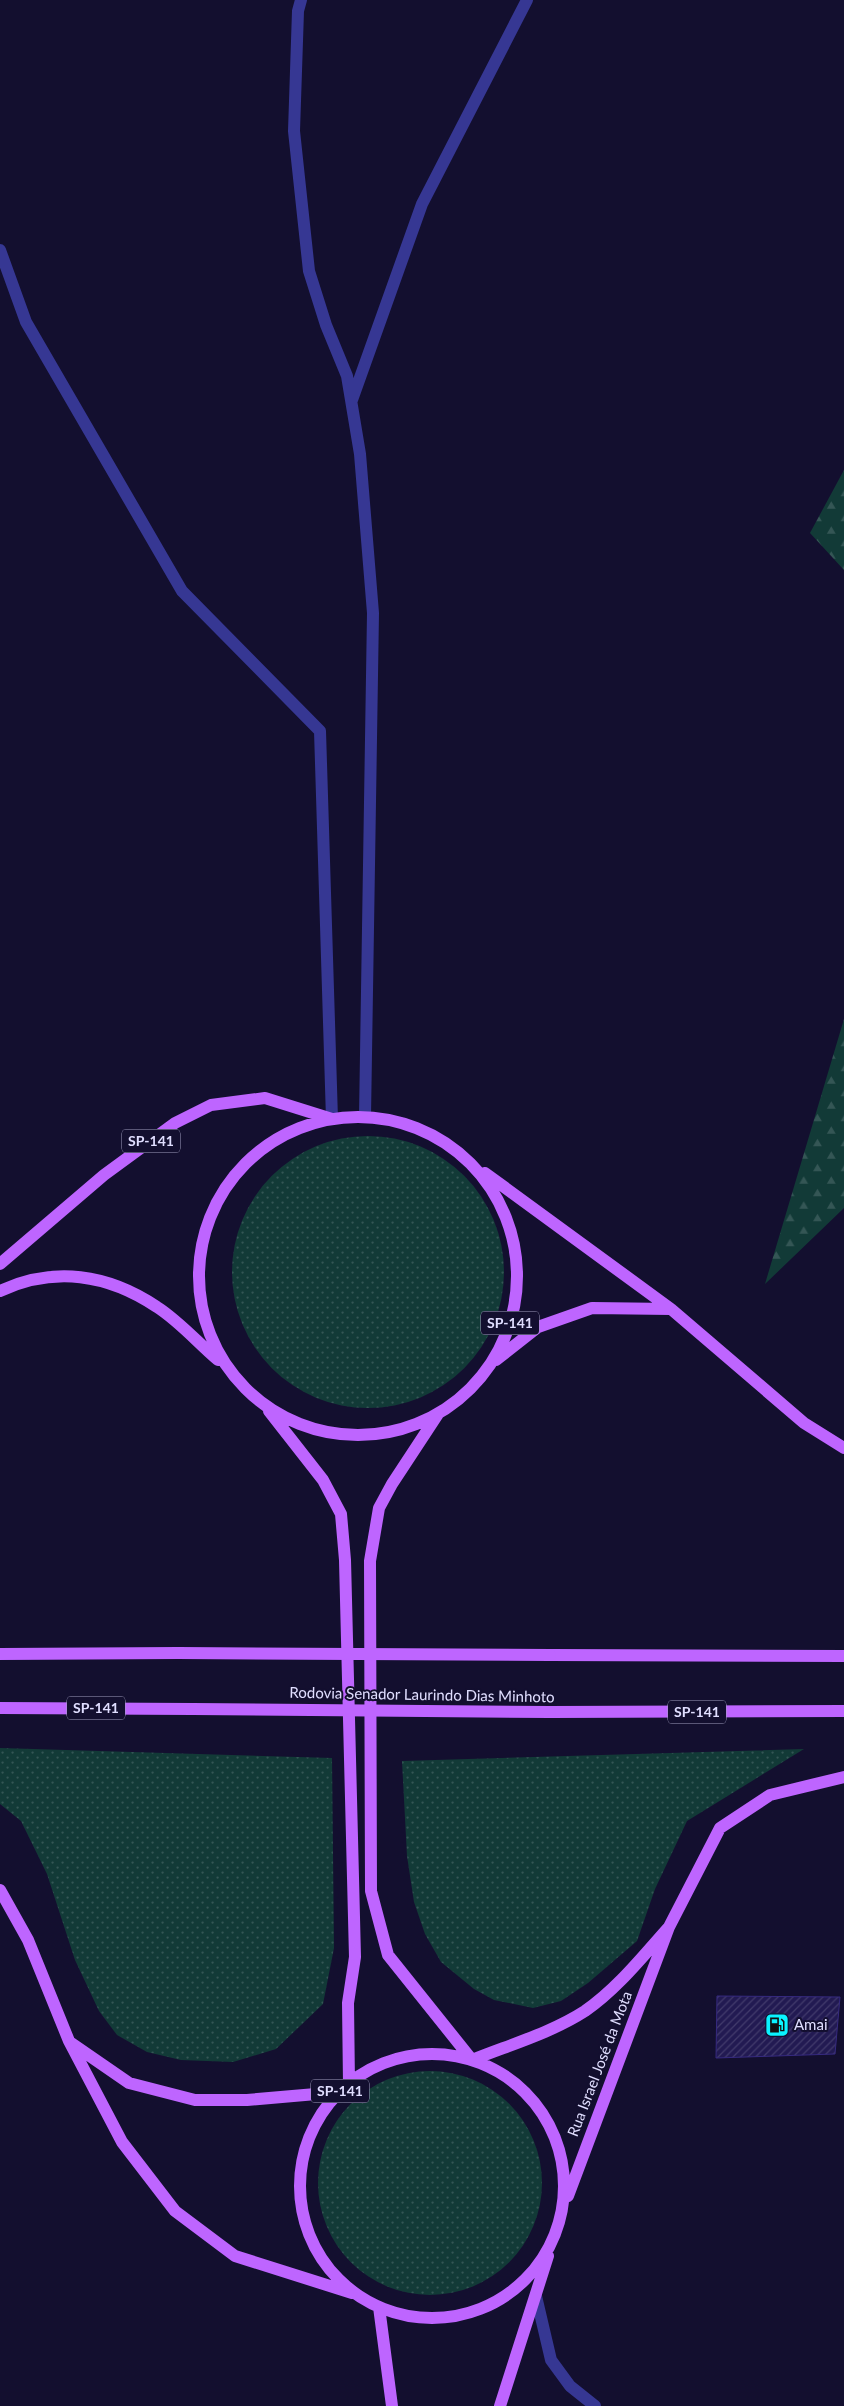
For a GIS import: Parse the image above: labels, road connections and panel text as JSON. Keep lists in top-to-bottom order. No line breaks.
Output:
{"streets":{"main road":["SP-141","Rodovia Senador Laurindo Dias Minhoto","Rua Israel José da Mota"]},"crossings":[["SP-141","Rua Israel José da Mota"]],"places":{"fuel station":["Amai"]}}
